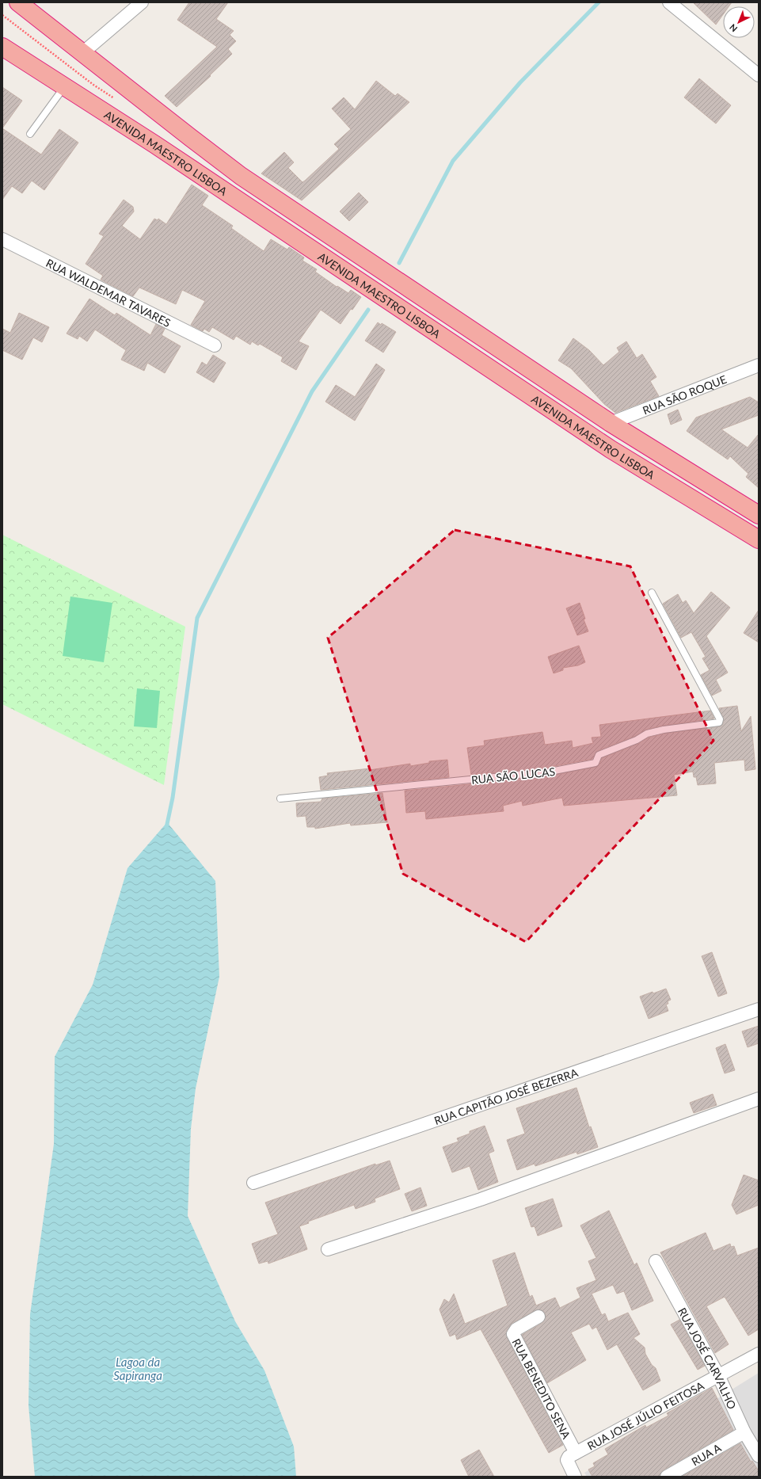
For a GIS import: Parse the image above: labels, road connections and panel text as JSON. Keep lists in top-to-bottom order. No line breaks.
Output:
{"streets":{"highway":["AVENIDA MAESTRO LISBOA"],"street":["RUA WALDEMAR TAVARES","RUA SÃO ROQUE","RUA CAPITÃO JOSÉ BEZERRA","RUA JOSÉ CARVALHO","RUA BENEDITO SENA","RUA JOSÉ JÚLIO FEITOSA","RUA A"],"lane":["RUA SÃO LUCAS"]},"crossings":[["AVENIDA MAESTRO LISBOA","RUA SÃO ROQUE"],["RUA JOSÉ CARVALHO","RUA JOSÉ JÚLIO FEITOSA"],["RUA JOSÉ CARVALHO","RUA A"],["RUA BENEDITO SENA","RUA JOSÉ JÚLIO FEITOSA"]],"water":["Lagoa da Sapiranga"],"north":"bottom left"}
